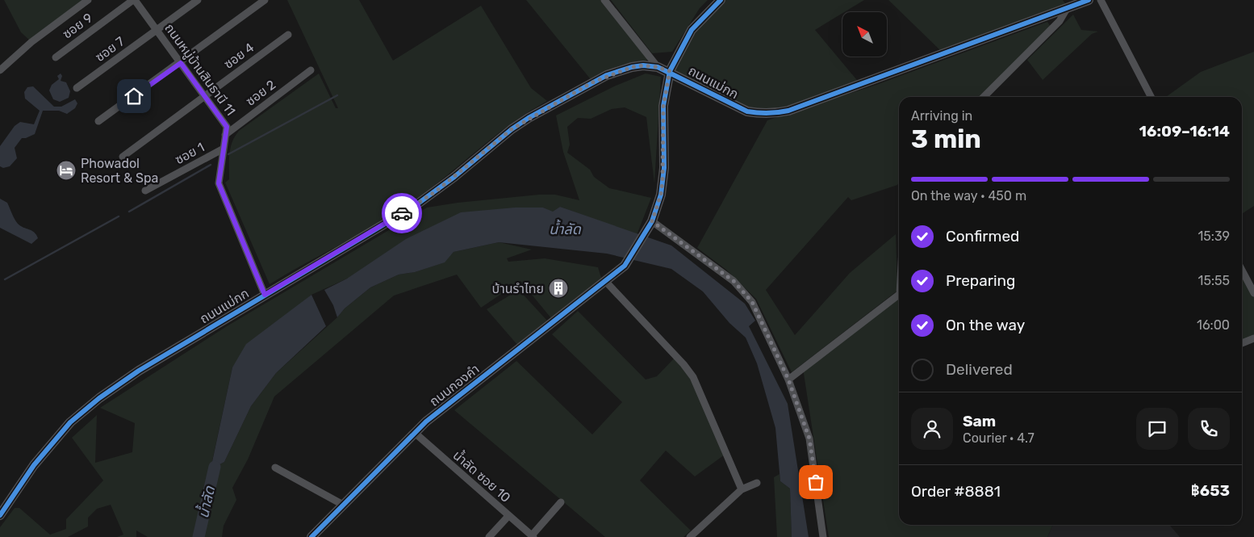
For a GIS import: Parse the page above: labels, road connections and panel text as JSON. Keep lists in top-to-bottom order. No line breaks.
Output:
{"streets":{"street":["ซอย 9","ซอย 7","ซอย 4","ถนนหมู่บ้านสินธานี 11","ถนนแม่กก","ซอย 2","ซอย 1","ถนนกองคำ","น้ำลัด ซอย 10"]},"crossings":[["ซอย 9","ถนนหมู่บ้านสินธานี 11"],["ซอย 7","ถนนหมู่บ้านสินธานี 11"],["ซอย 4","ถนนหมู่บ้านสินธานี 11"],["ถนนหมู่บ้านสินธานี 11","ถนนแม่กก"],["ถนนหมู่บ้านสินธานี 11","ซอย 2"],["ถนนหมู่บ้านสินธานี 11","ซอย 1"],["ถนนกองคำ","น้ำลัด ซอย 10"]],"water":["น้ำลัด"],"places":{"hotel":["Phowadol Resort & Spa"],"building":["บ้านรำไทย"]},"north":"top left","page":{"heading":["3 min","Arriving in","16:09–16:14"],"panel":["Sam","Courier · 4.7","Order #8881","฿653"],"bar":"On the way · 450 m","list":[["Confirmed","15:39"],["Preparing","15:55"],["On the way","16:00"],"Delivered"]}}
